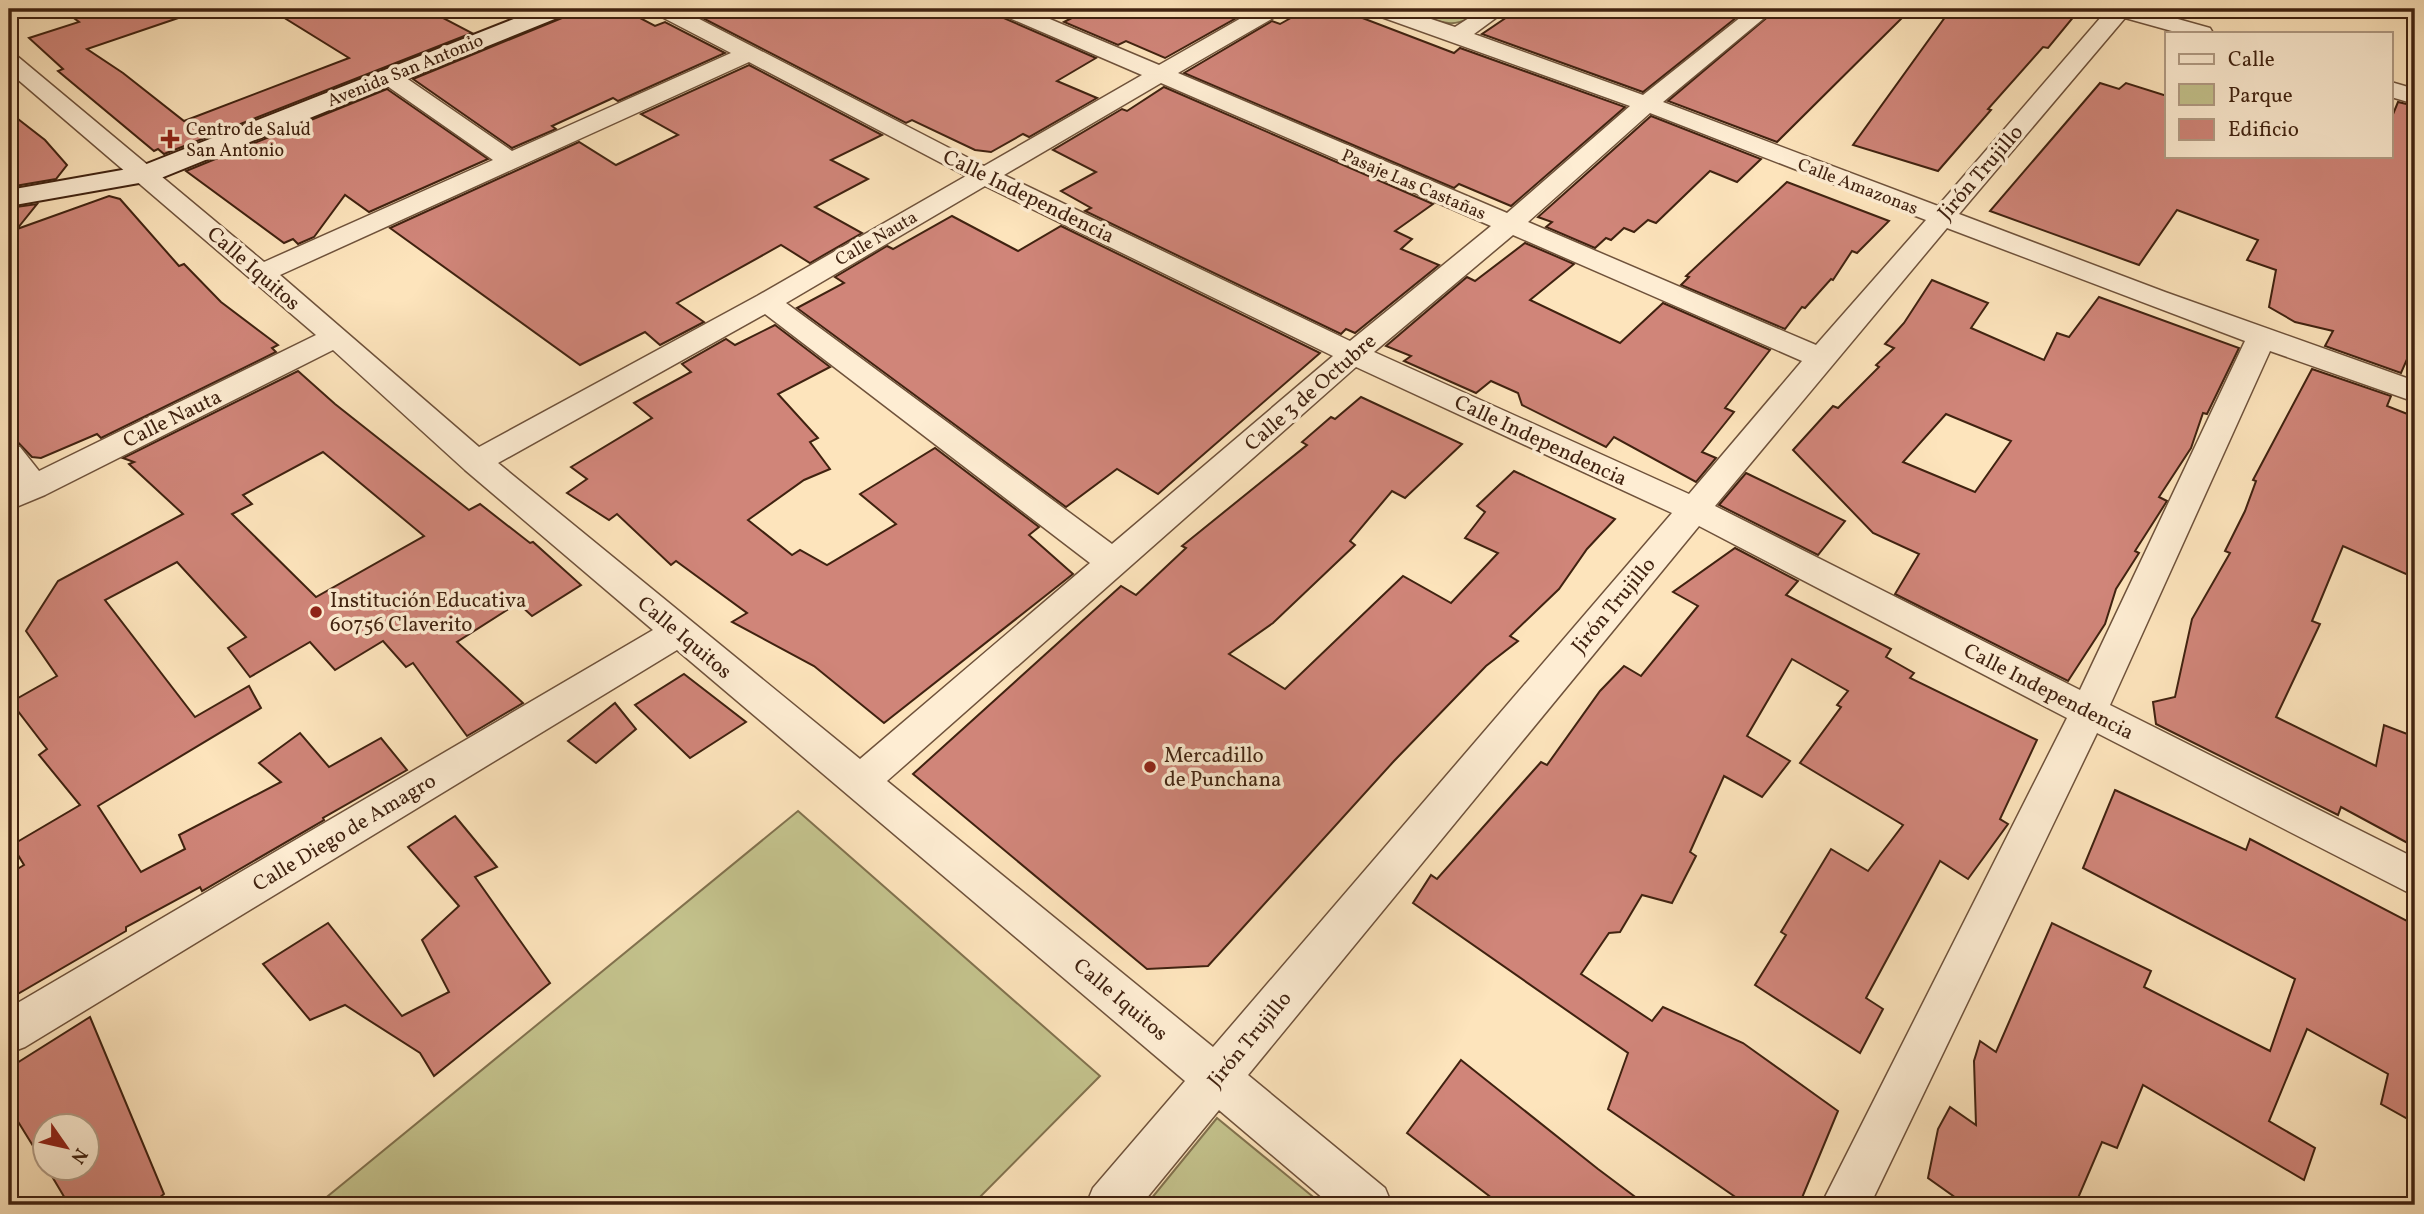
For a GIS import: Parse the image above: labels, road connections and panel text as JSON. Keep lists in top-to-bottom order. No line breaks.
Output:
{"streets":{"main road":["Avenida San Antonio"],"street":["Jirón Trujillo","Pasaje Las Castañas","Calle Amazonas","Calle Independencia","Calle Nauta","Calle Iquitos","Calle 3 de Octubre","Calle Diego de Amagro"]},"crossings":[["Avenida San Antonio","Calle Iquitos"],["Jirón Trujillo","Pasaje Las Castañas"],["Jirón Trujillo","Calle Amazonas"],["Jirón Trujillo","Calle Independencia"],["Jirón Trujillo","Calle Iquitos"],["Pasaje Las Castañas","Calle Nauta"],["Pasaje Las Castañas","Calle 3 de Octubre"],["Calle Amazonas","Calle 3 de Octubre"],["Calle Independencia","Calle Nauta"],["Calle Independencia","Calle 3 de Octubre"],["Calle Nauta","Calle Iquitos"],["Calle Iquitos","Calle 3 de Octubre"],["Calle Iquitos","Calle Diego de Amagro"]],"places":{"health":["Centro de Salud San Antonio"],"other":["Institución Educativa 60756 Claverito","Mercadillo de Punchana"]},"legend":["Calle","Parque","Edificio"],"north":"bottom right"}
